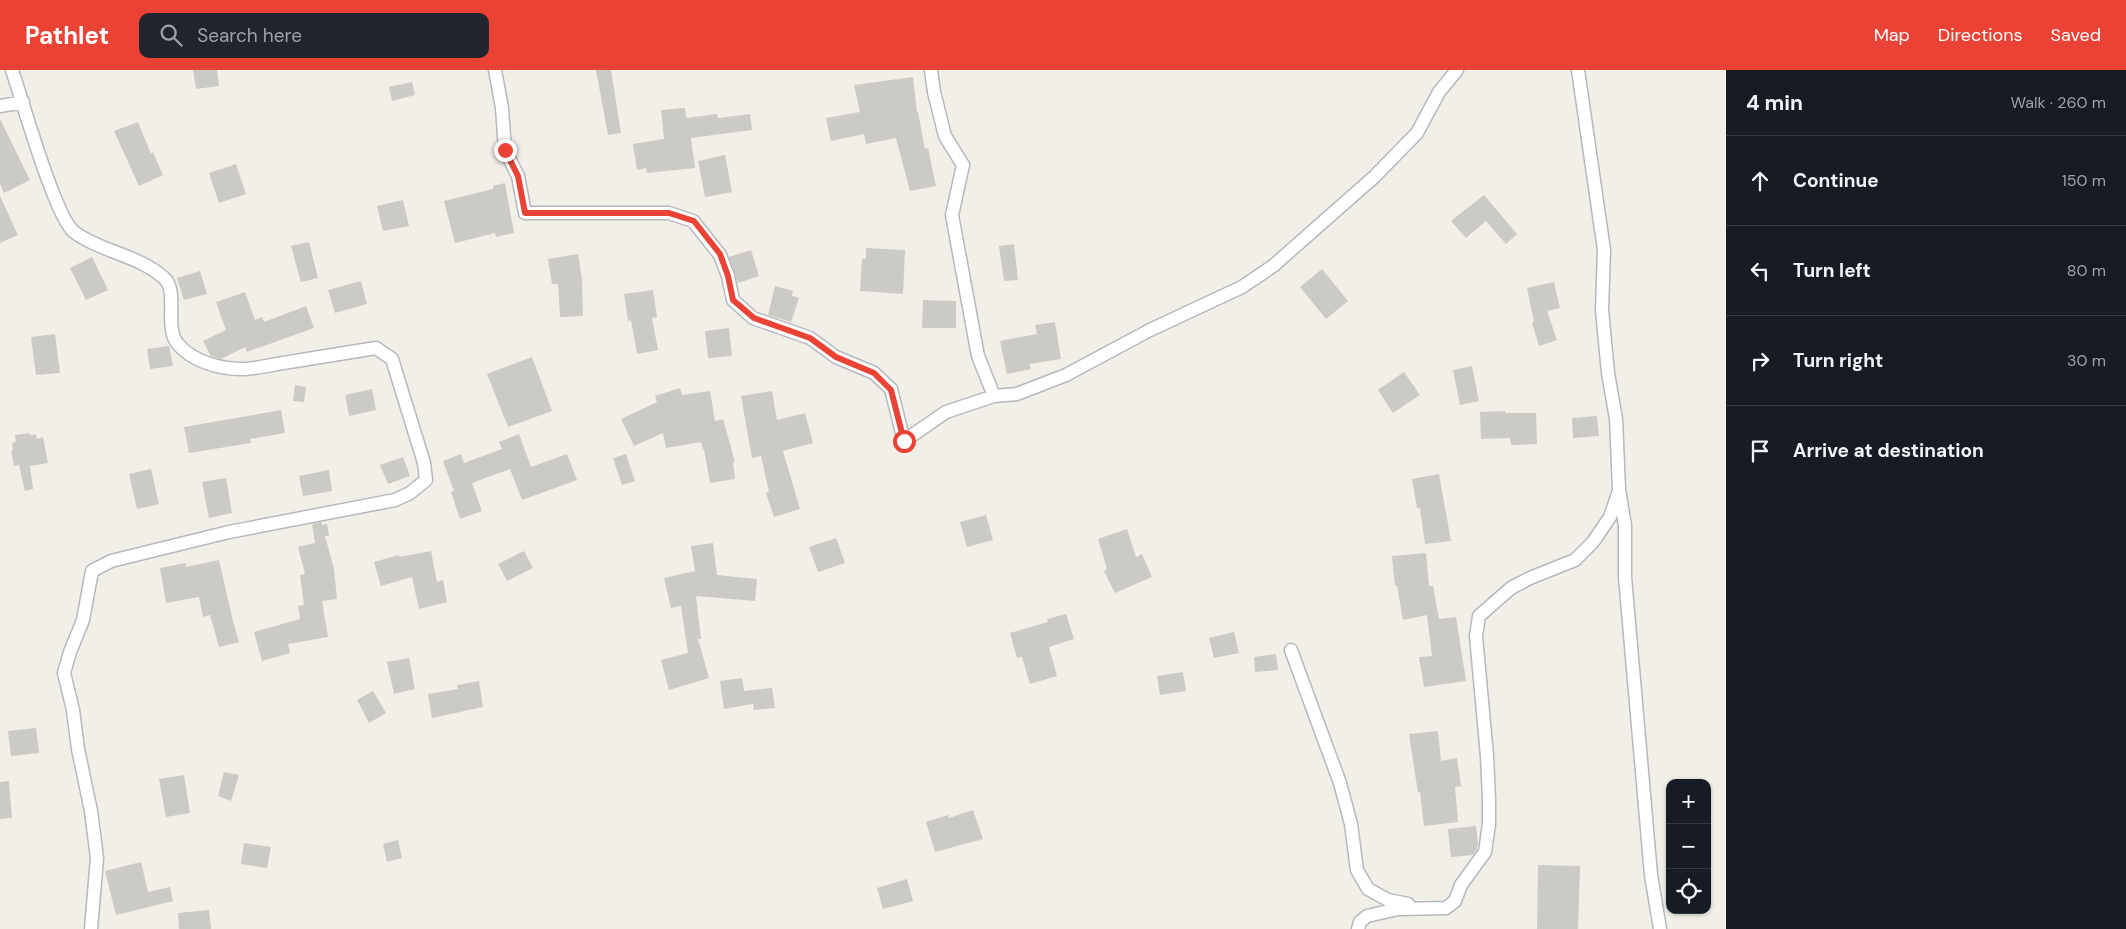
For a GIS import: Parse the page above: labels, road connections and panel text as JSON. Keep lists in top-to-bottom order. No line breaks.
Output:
{"page":{"header":"Pathlet","search":"Search here","nav":["Map","Directions","Saved"],"heading":["4 min","Walk · 260 m"],"list":[["Continue","150 m"],["Turn left","80 m"],["Turn right","30 m"],"Arrive at destination"],"map_buttons":["+","−"]}}
